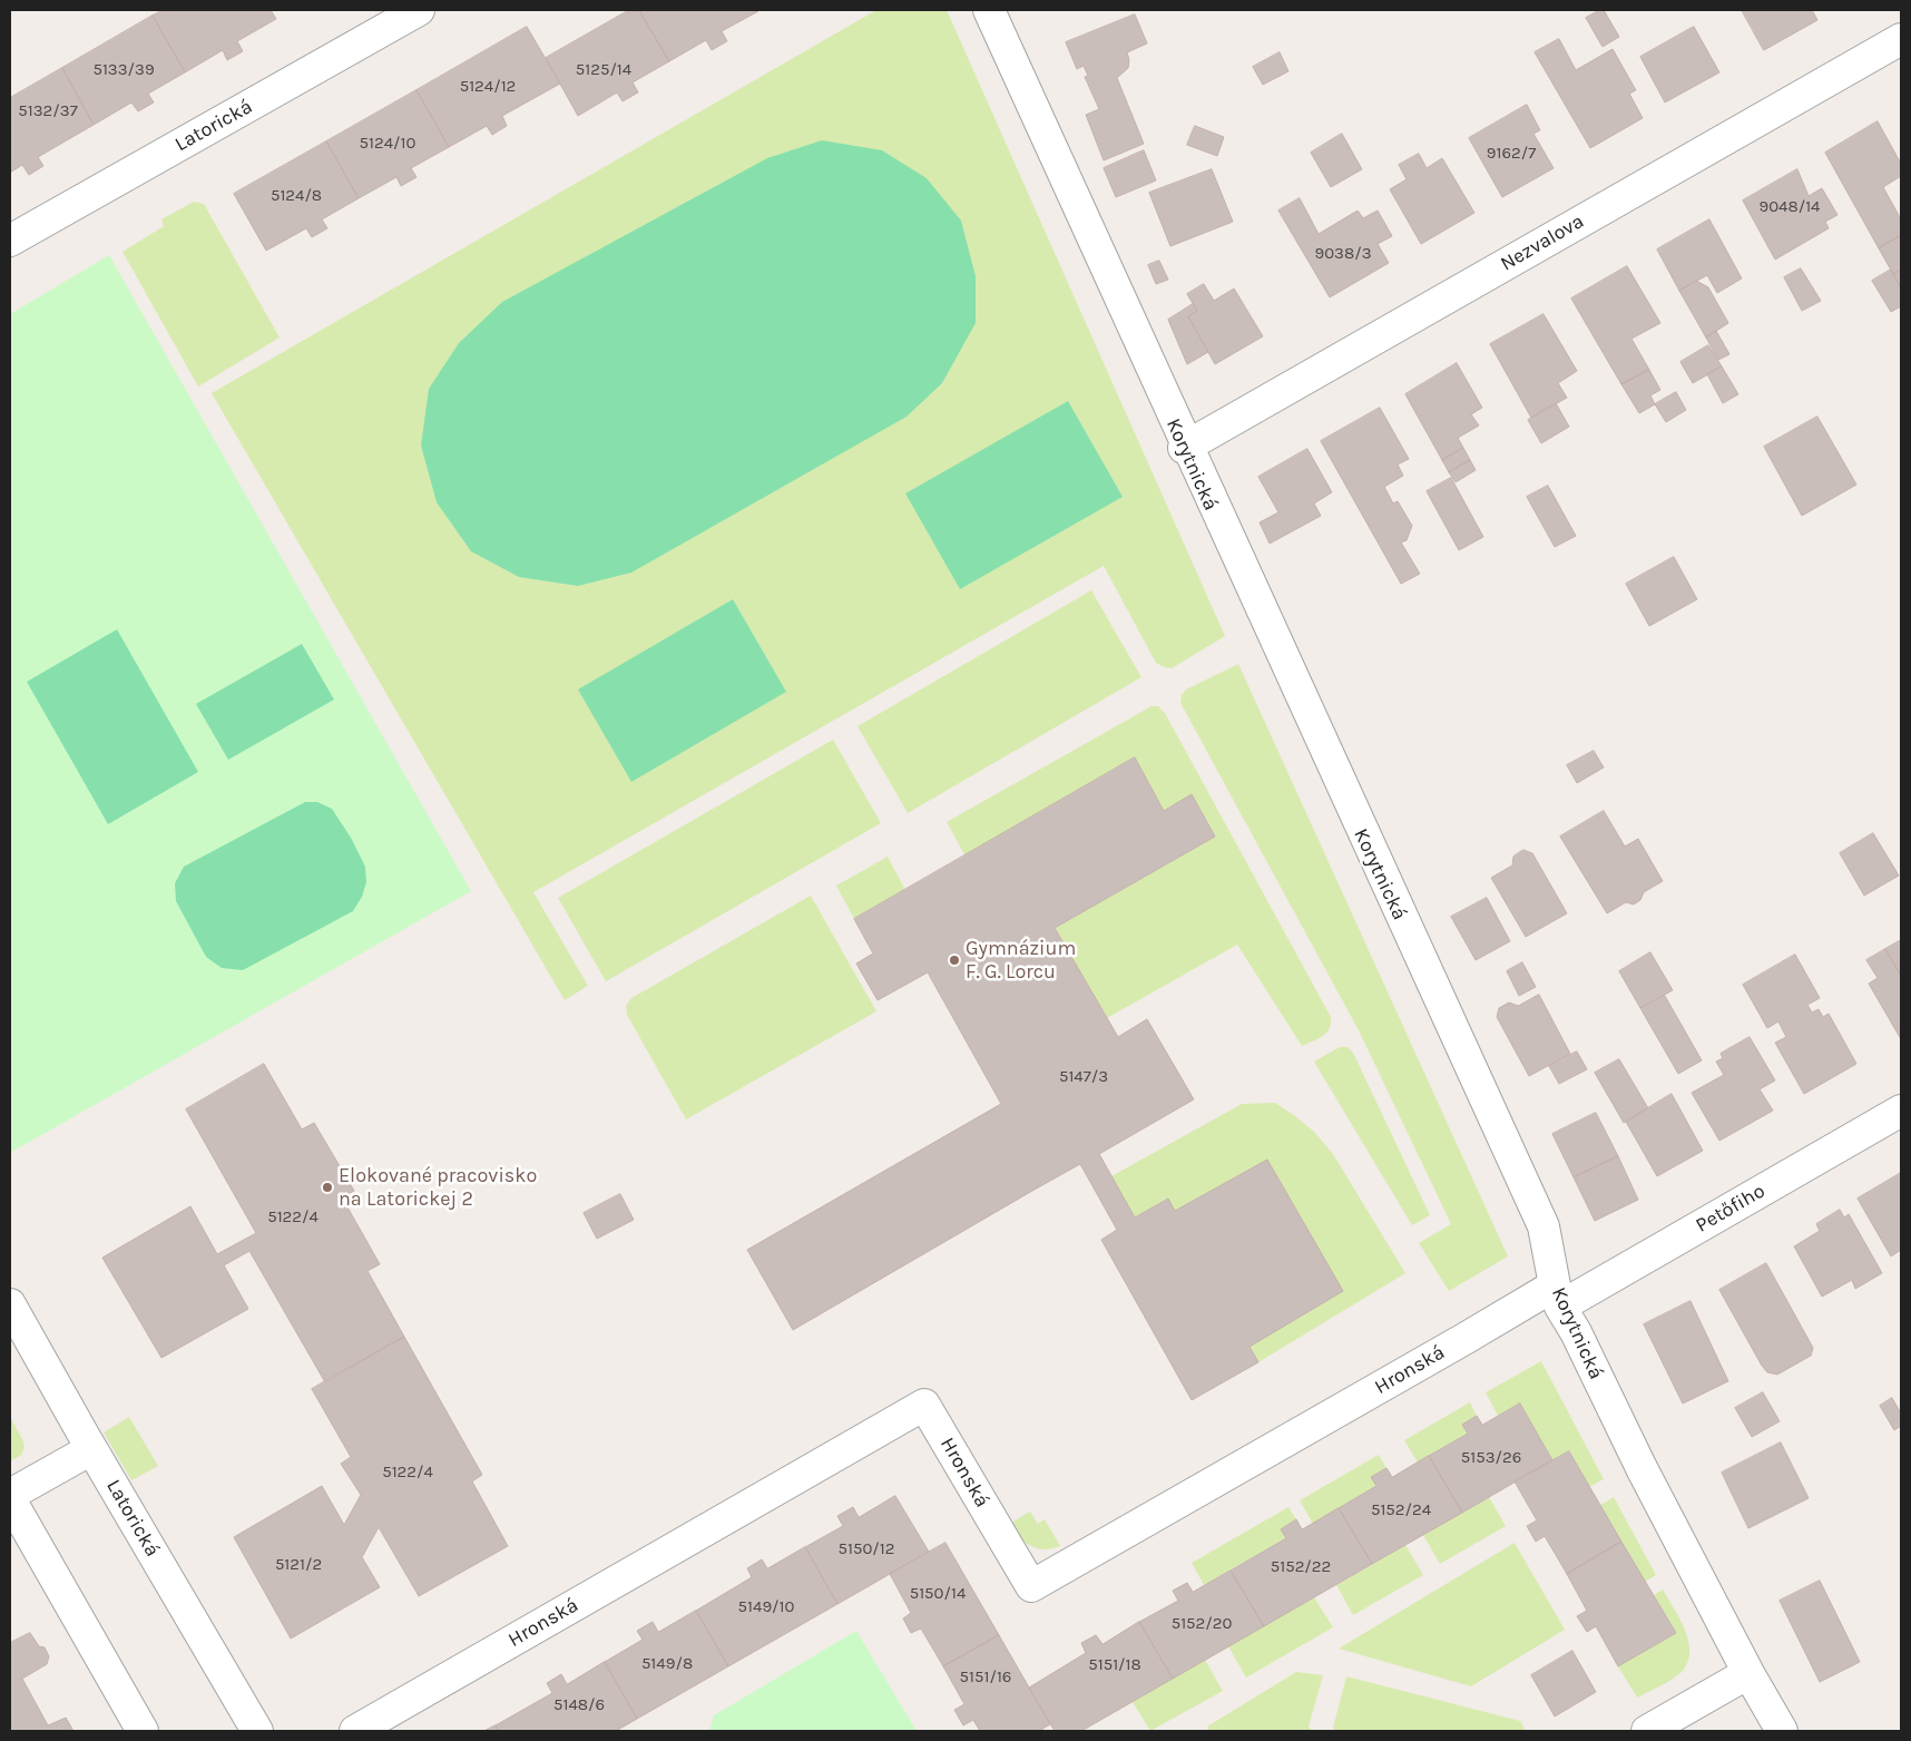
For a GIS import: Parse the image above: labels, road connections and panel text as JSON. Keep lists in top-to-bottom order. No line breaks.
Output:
{"streets":{"street":["Latorická","Nezvalova","Korytnická","Petőfiho","Hronská"]},"crossings":[["Nezvalova","Korytnická"],["Korytnická","Petőfiho"],["Korytnická","Hronská"],["Petőfiho","Hronská"]],"places":["Gymnázium F. G. Lorcu","Elokované pracovisko na Latorickej 2"],"house_numbers":["5133/39","5125/14","5124/12","5132/37","5124/10","9162/7","5124/8","9048/14","9038/3","5147/3","5122/4","5153/26","5122/4","5152/24","5150/12","5121/2","5152/22","5150/14","5149/10","5152/20","5149/8","5151/18","5151/16","5148/6"]}
